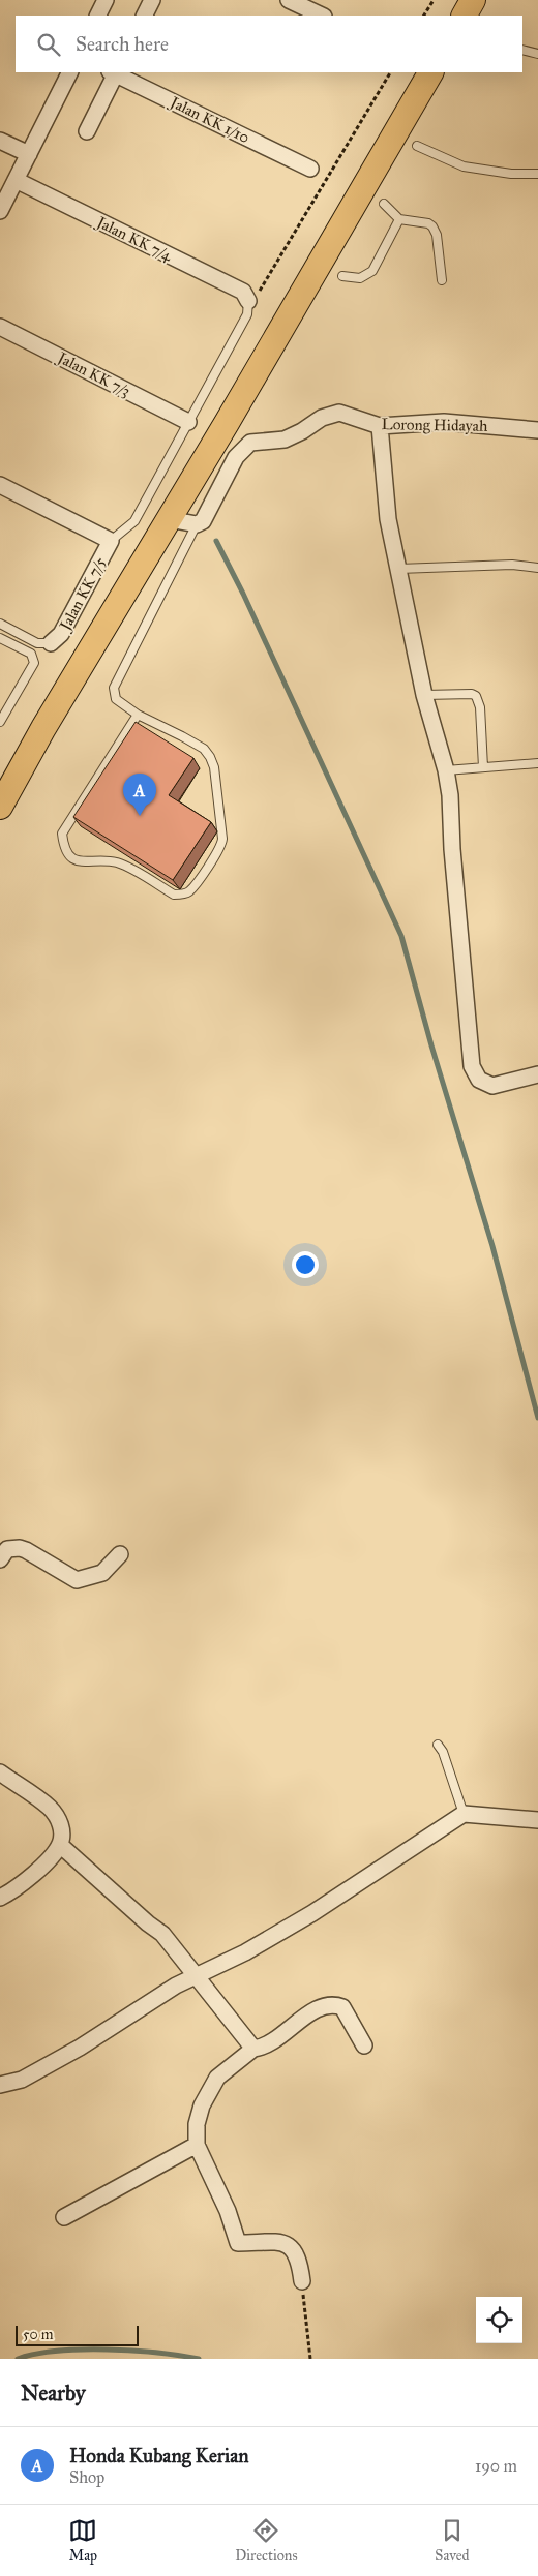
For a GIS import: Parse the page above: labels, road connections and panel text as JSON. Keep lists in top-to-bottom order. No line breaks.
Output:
{"streets":{"street":["Jalan KK 1/10","Jalan KK 7/4","Jalan KK 7/3","Lorong Hidayah","Jalan KK 7/5"]},"scale_bar":"50 m","page":{"search":"Search here","pins":"A","scale":"50 m","heading":"Nearby","list":[{"mark":"A","name":"Honda Kubang Kerian","note":"Shop","value":"190 m"}],"nav":["Map","Directions","Saved"]}}
